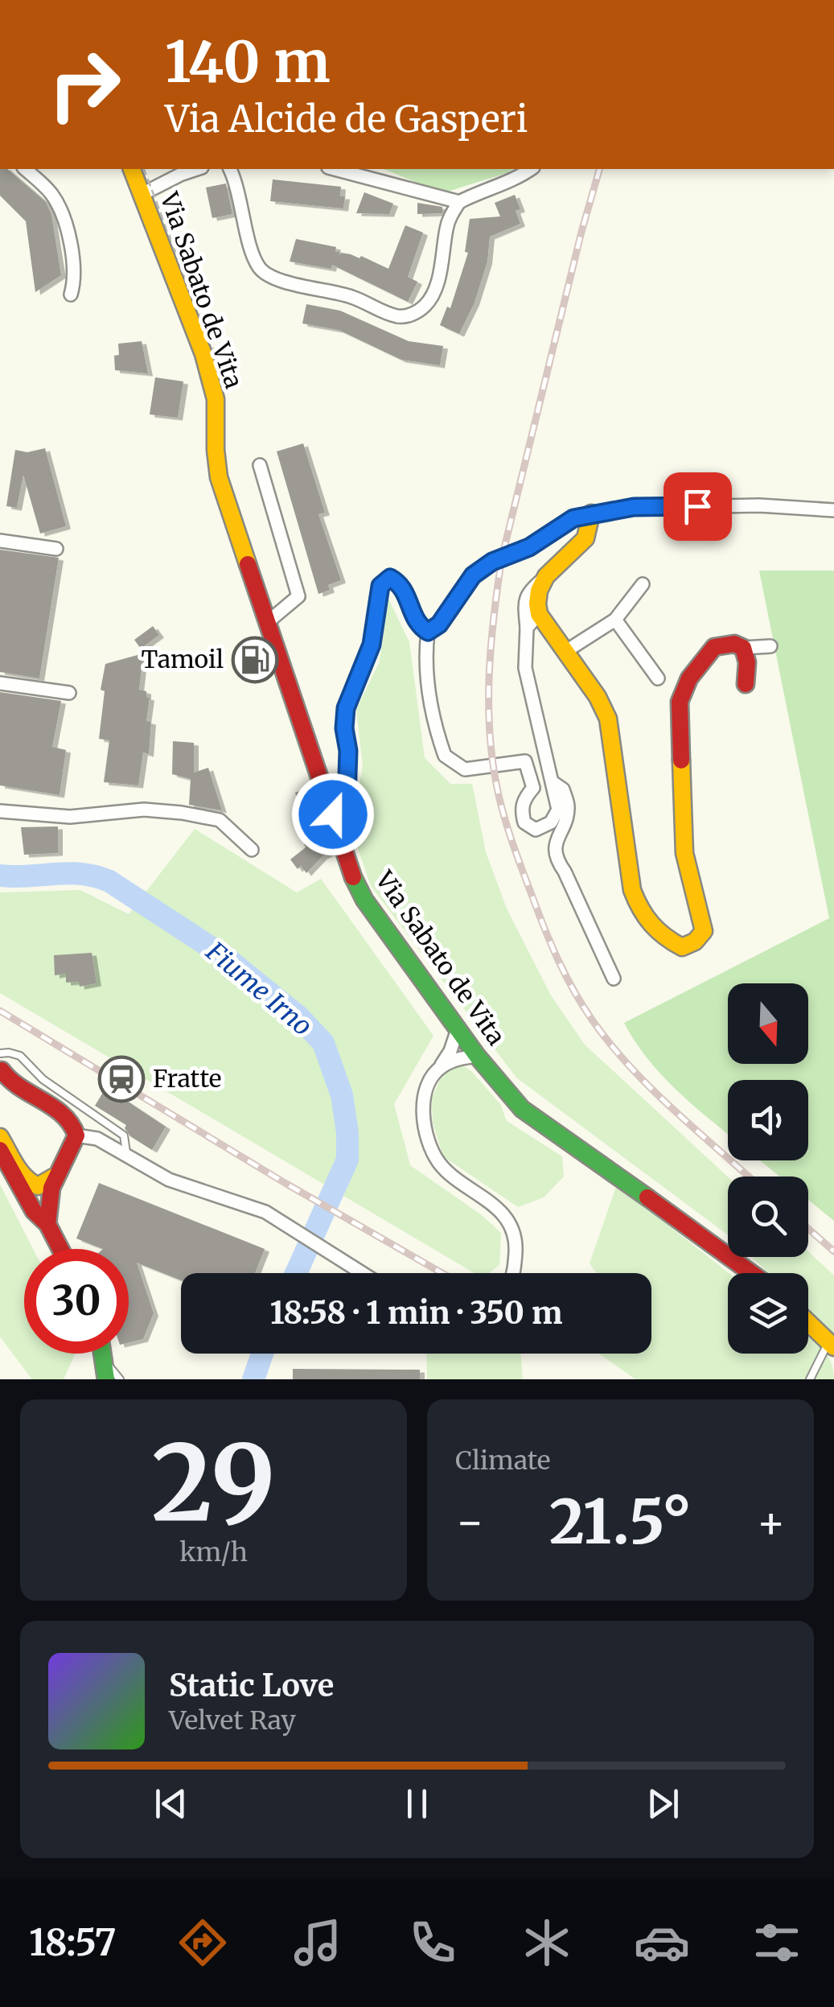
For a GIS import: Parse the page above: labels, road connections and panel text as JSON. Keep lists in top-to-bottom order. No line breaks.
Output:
{"streets":{"street":["Via Sabato de Vita"]},"water":["Fiume Irno"],"places":{"fuel station":["Tamoil"],"station":["Fratte"]},"north":"bottom","page":{"turn":["140 m","Via Alcide de Gasperi"],"limit":"30","trip":"18:58 · 1 min · 350 m","tile":[["29","km/h"],"Climate"],"heat":["−","21.5°","+"],"song":["Static Love","Velvet Ray"],"tabs":"18:57"}}
